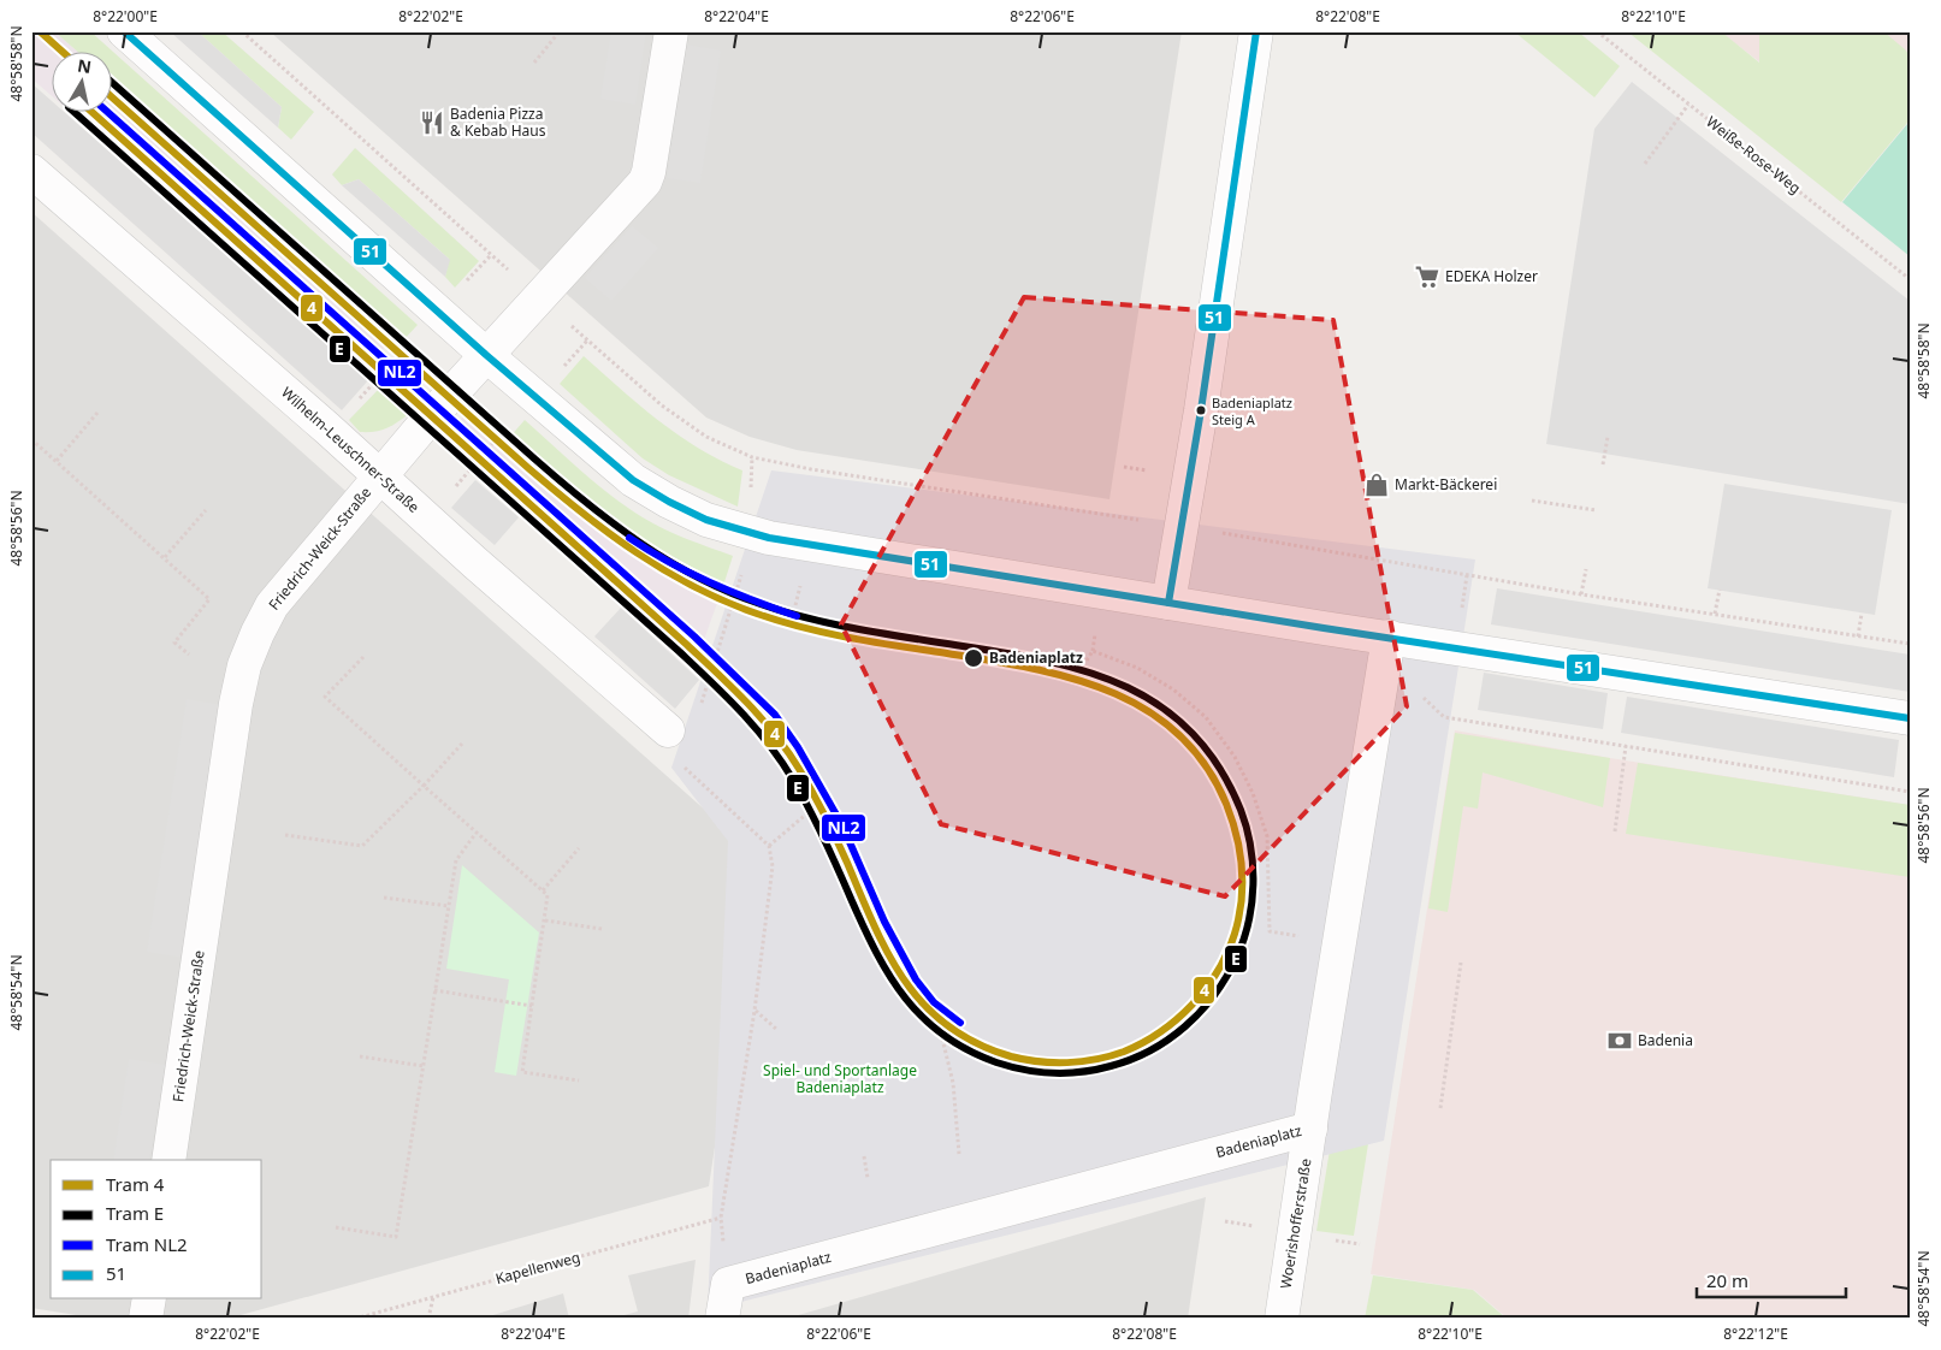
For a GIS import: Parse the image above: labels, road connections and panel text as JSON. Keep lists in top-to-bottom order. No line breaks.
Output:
{"streets":{"street":["Wilhelm-Leuschner-Straße","Friedrich-Weick-Straße","Badeniaplatz","Woerishofferstraße"],"path":["Weiße-Rose-Weg","Kapellenweg"]},"crossings":[["Wilhelm-Leuschner-Straße","Friedrich-Weick-Straße"],["Badeniaplatz","Woerishofferstraße"]],"parks":["Spiel- und Sportanlage Badeniaplatz"],"places":{"restaurant":["Badenia Pizza & Kebab Haus"],"supermarket":["EDEKA Holzer"],"other":["Badeniaplatz Steig A","Badeniaplatz"],"shop":["Markt-Bäckerei"],"bank":["Badenia"]},"lines":["tram line 4","transit line 51","tram line E","tram line NL2"],"legend":["Tram 4","Tram E","Tram NL2","51"],"scale_bar":"20 m","north":"top","coordinates":["8°22'00\"E","8°22'02\"E","8°22'04\"E","8°22'06\"E","8°22'08\"E","8°22'10\"E","48°58'58\"N","48°58'56\"N","48°58'54\"N","8°22'12\"E"]}
